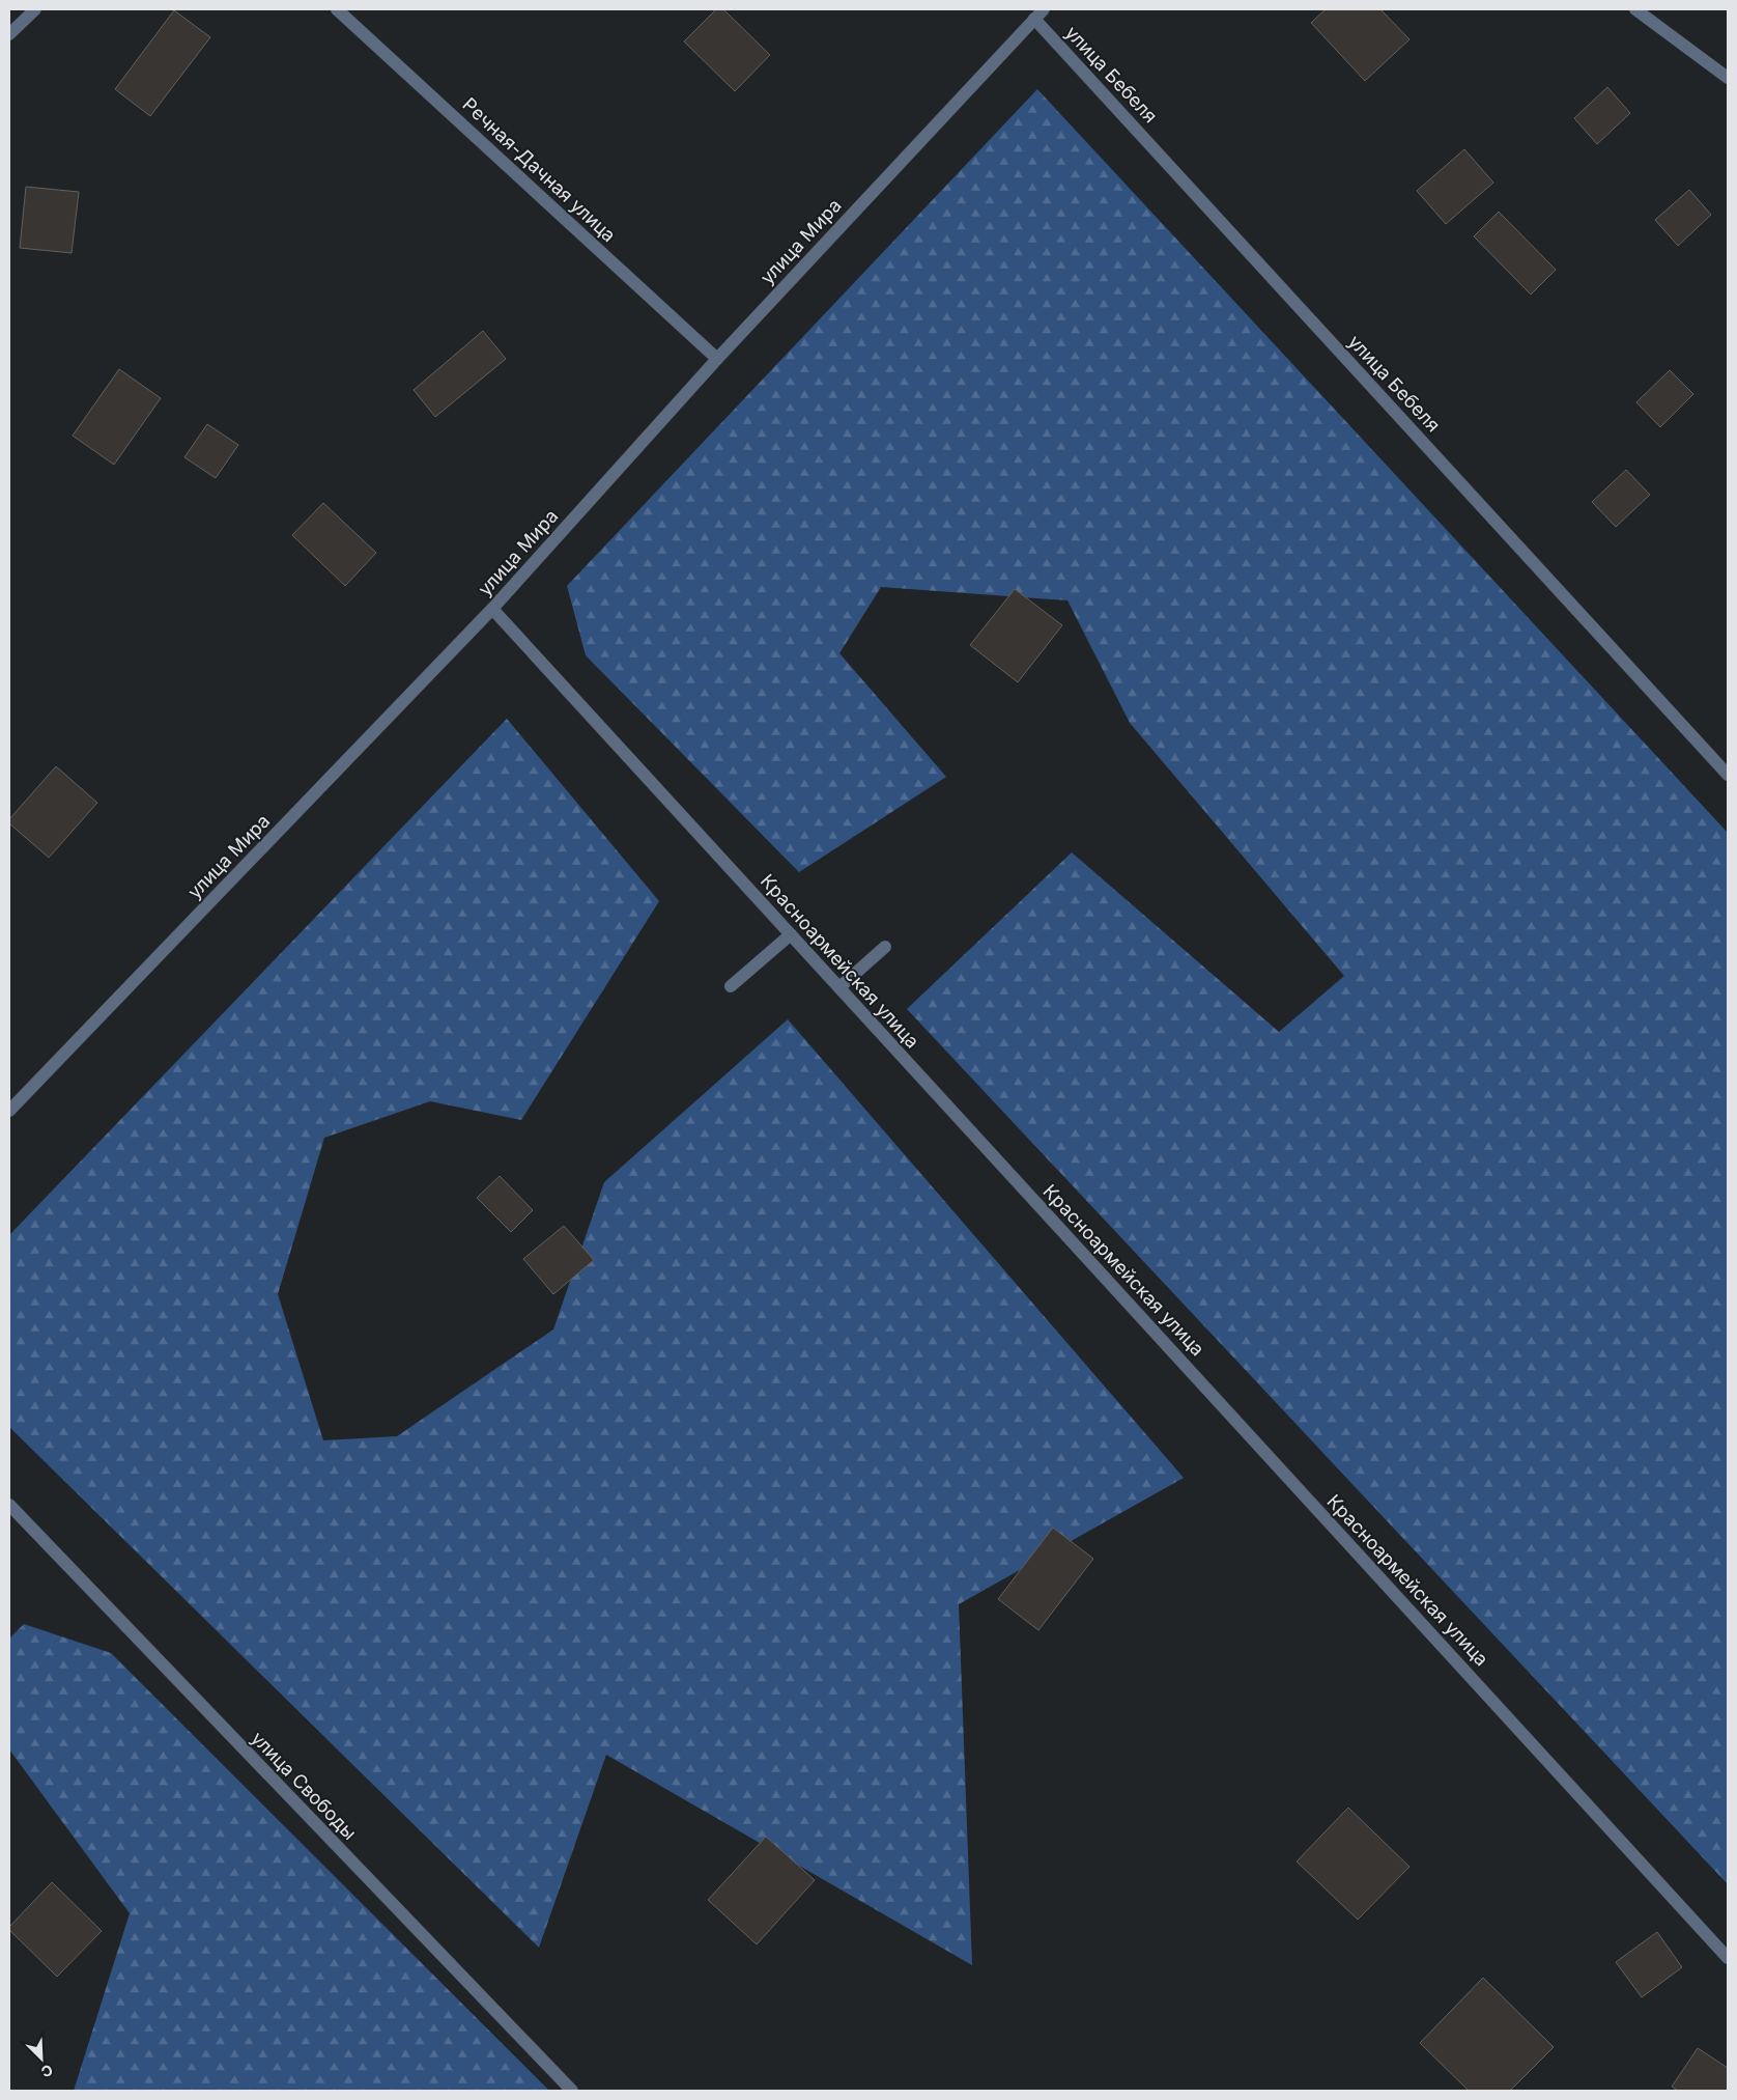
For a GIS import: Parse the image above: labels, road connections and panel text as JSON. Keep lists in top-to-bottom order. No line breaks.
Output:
{"streets":{"street":["улица Бебеля","Речная-Дачная улица","улица Мира","Красноармейская улица","улица Свободы"]},"crossings":[["улица Бебеля","улица Мира"],["Речная-Дачная улица","улица Мира"],["улица Мира","Красноармейская улица"]],"north":"bottom right"}
